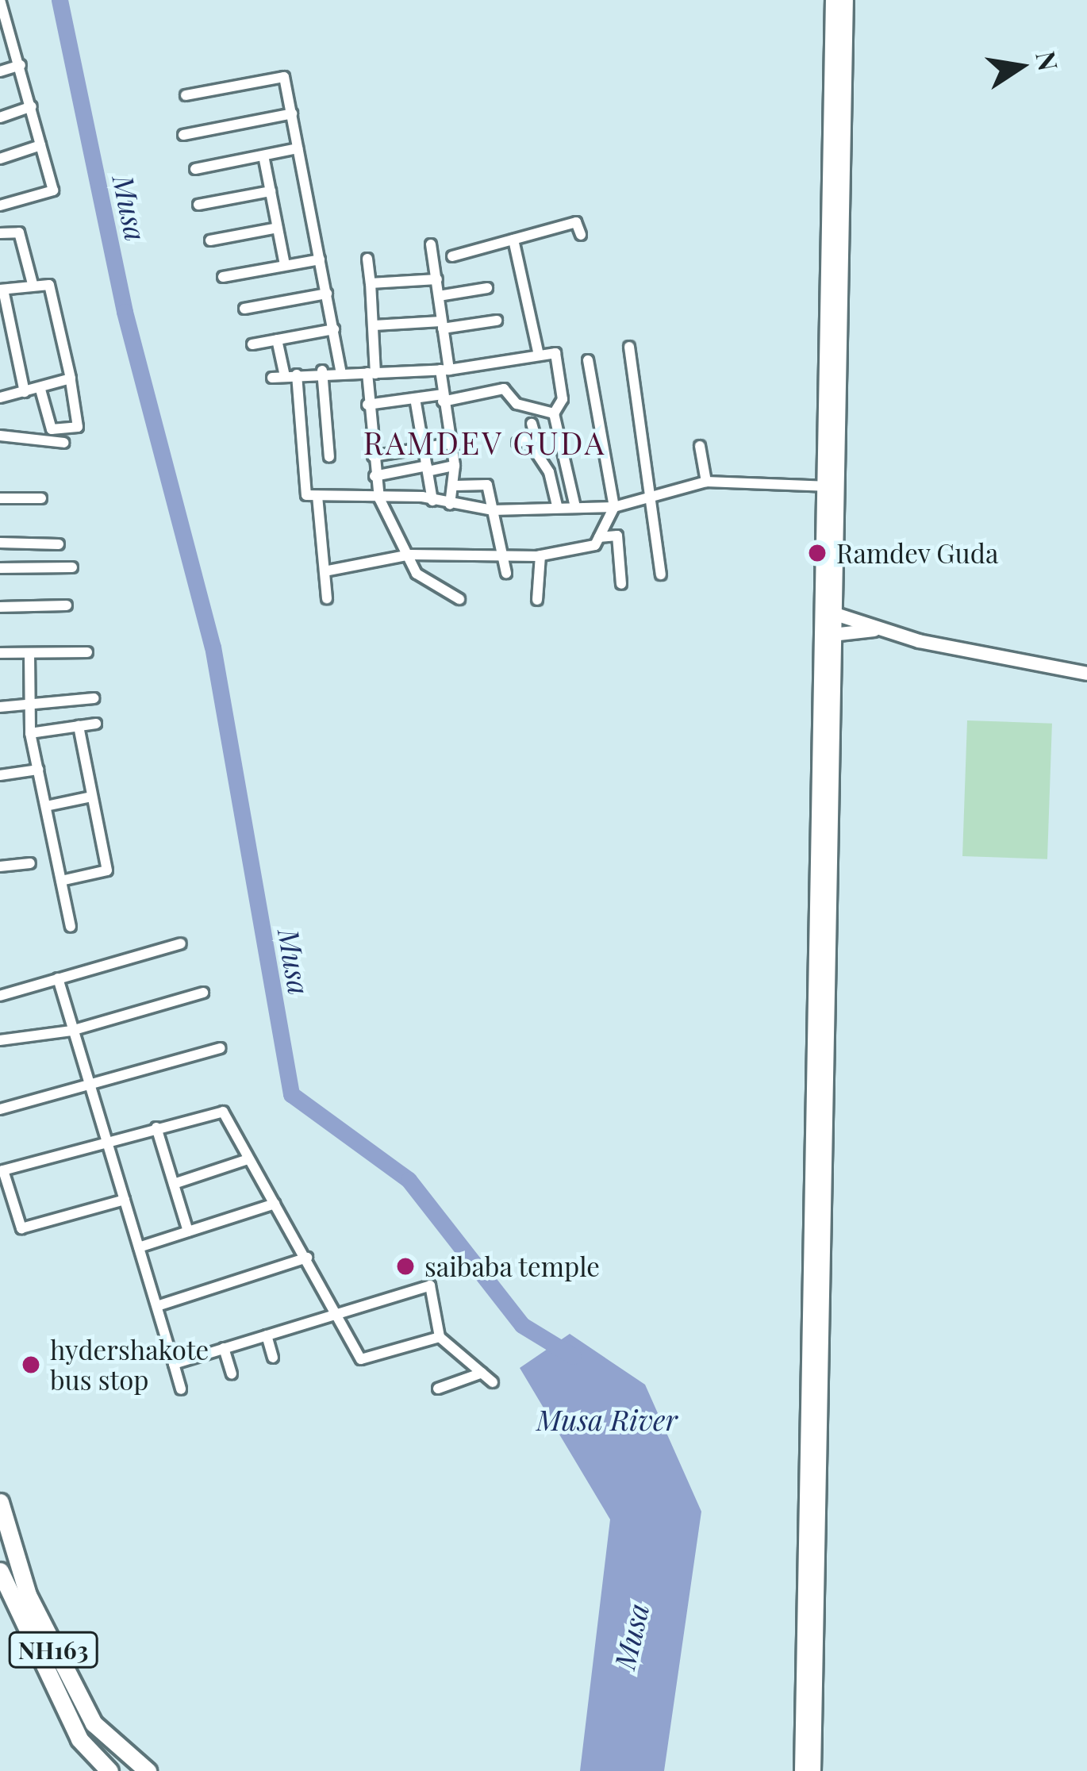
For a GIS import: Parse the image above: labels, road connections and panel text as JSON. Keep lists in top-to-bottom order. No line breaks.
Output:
{"streets":{"highway":["NH163"]},"districts":["RAMDEV GUDA"],"water":["Musa","Musa River"],"places":["Ramdev Guda","saibaba temple","hydershakote bus stop"],"north":"right"}
